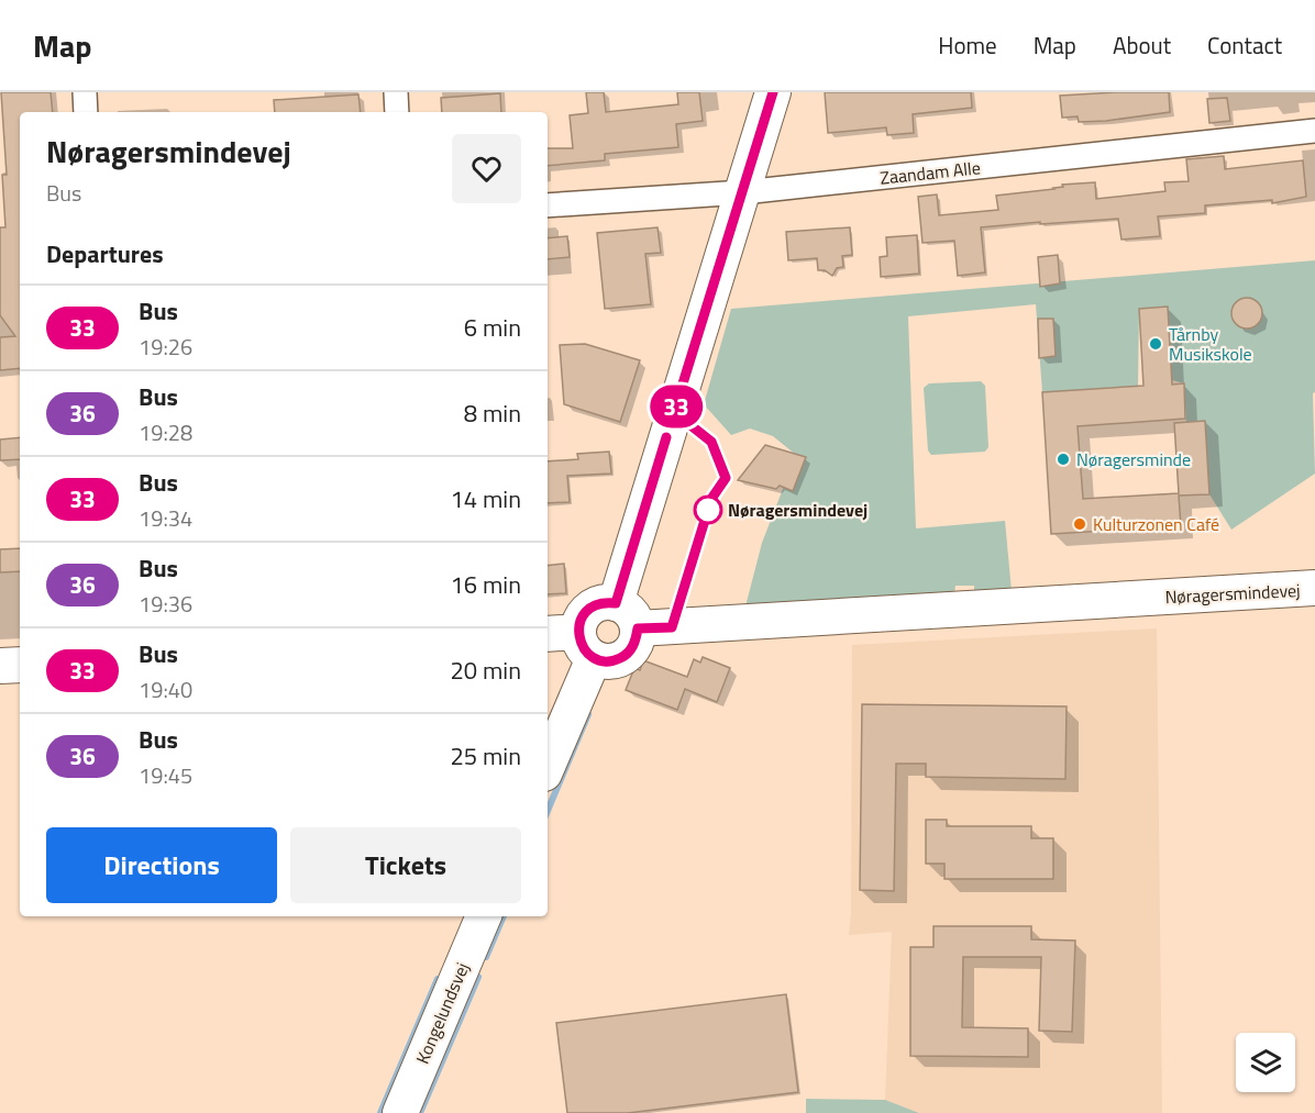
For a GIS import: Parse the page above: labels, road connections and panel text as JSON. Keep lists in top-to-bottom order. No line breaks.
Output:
{"streets":{"street":["Zaandam Alle","Nøragersmindevej","Kongelundsvej"]},"places":["Tårnby Musikskole","Nøragersminde","Nøragersmindevej","Kulturzonen Café"],"lines":["bus line 33"],"page":{"header":"Map","nav":["Home","Map","About","Contact"],"on_map":"33","heading":[["Nøragersmindevej","Bus"],"Departures"],"list":[{"mark":"33","name":"Bus","note":"19:26","value":"6 min"},{"mark":"36","name":"Bus","note":"19:28","value":"8 min"},{"mark":"33","name":"Bus","note":"19:34","value":"14 min"},{"mark":"36","name":"Bus","note":"19:36","value":"16 min"},{"mark":"33","name":"Bus","note":"19:40","value":"20 min"},{"mark":"36","name":"Bus","note":"19:45","value":"25 min"}],"buttons":["Directions","Tickets"]}}
